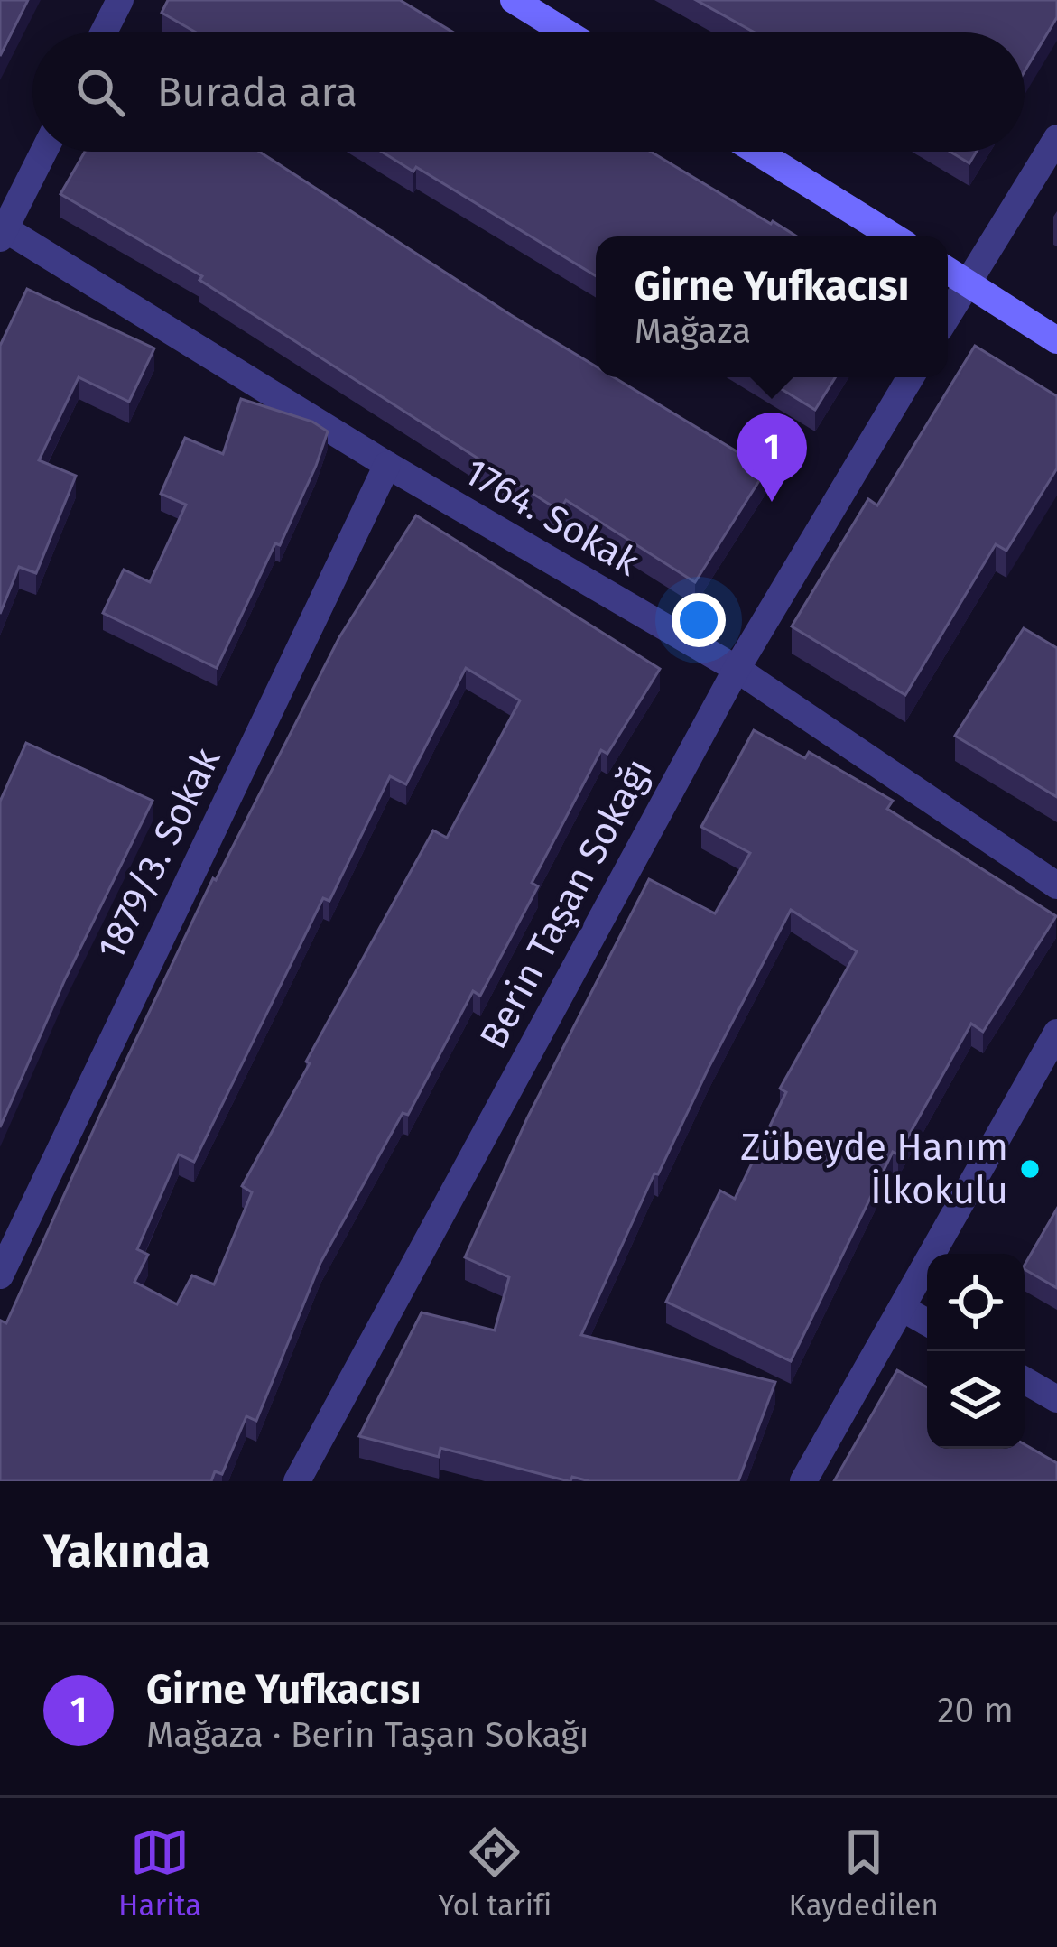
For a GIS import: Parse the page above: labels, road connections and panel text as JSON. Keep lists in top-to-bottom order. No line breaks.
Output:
{"streets":{"street":["1764. Sokak","1879/3. Sokak","Berin Taşan Sokağı"]},"crossings":[["1764. Sokak","1879/3. Sokak"],["1764. Sokak","Berin Taşan Sokağı"]],"places":["Zübeyde Hanım İlkokulu"],"page":{"search":"Burada ara","popup":["Girne Yufkacısı","Mağaza"],"pins":"1","heading":"Yakında","list":[{"mark":"1","name":"Girne Yufkacısı","note":"Mağaza · Berin Taşan Sokağı","value":"20 m"}],"nav":["Harita","Yol tarifi","Kaydedilen"]}}
